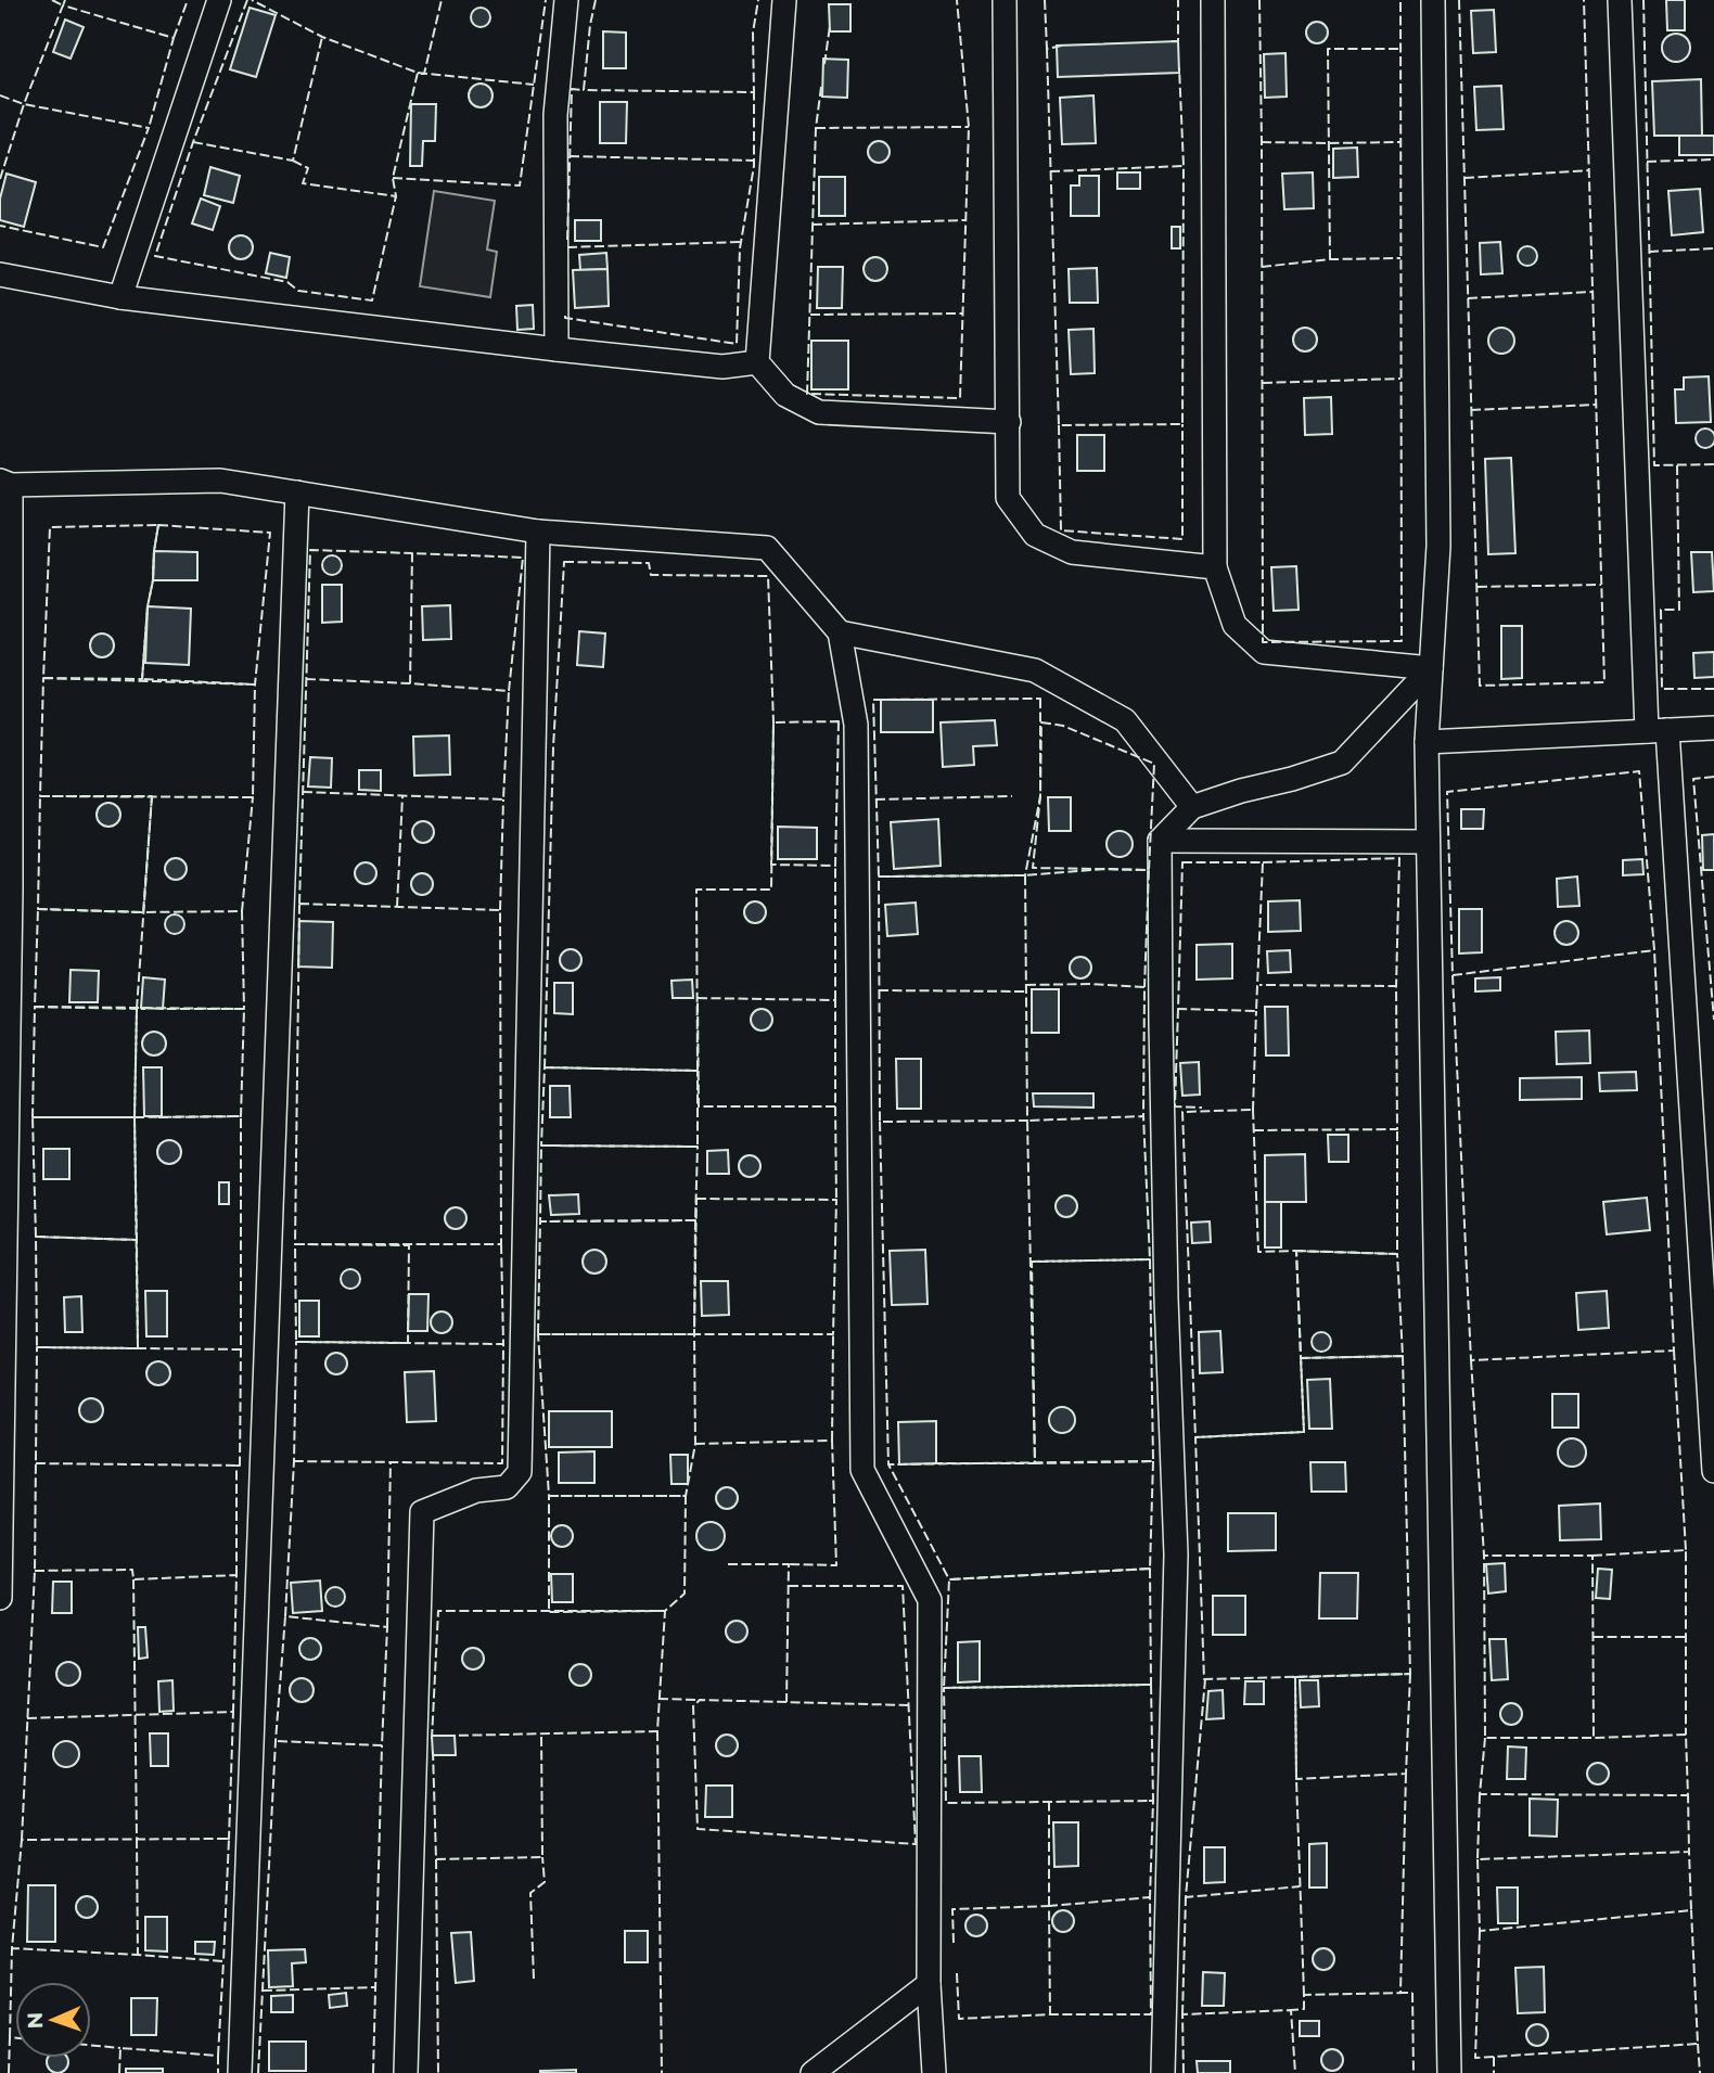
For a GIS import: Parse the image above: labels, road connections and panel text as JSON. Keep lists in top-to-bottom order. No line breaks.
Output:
{"north":"left"}
